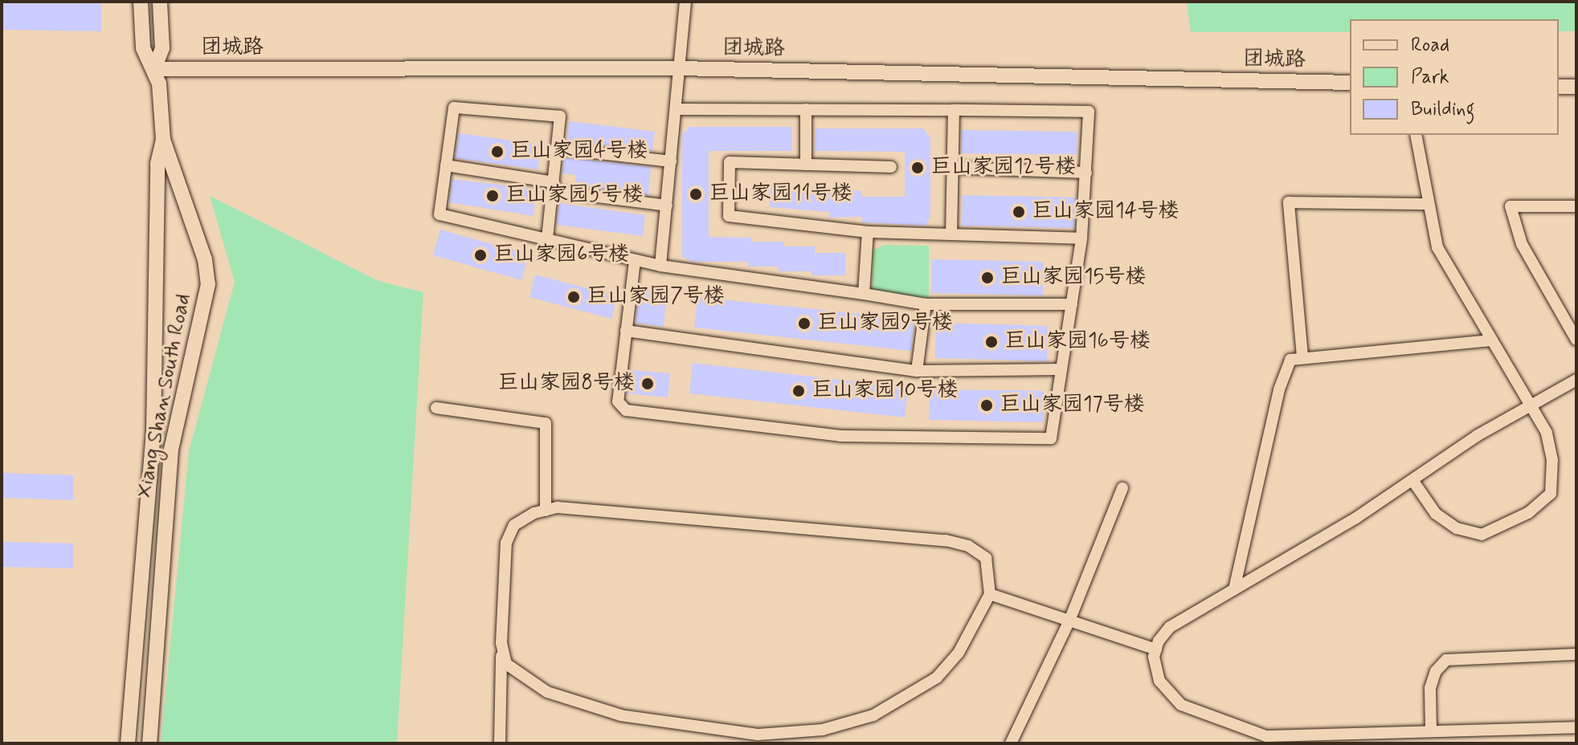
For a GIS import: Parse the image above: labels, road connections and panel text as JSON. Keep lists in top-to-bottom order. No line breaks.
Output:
{"streets":{"street":["团城路","Xiang Shan South Road"]},"crossings":[["团城路","Xiang Shan South Road"]],"places":["巨山家园4号楼","巨山家园12号楼","巨山家园11号楼","巨山家园5号楼","巨山家园14号楼","巨山家园6号楼","巨山家园15号楼","巨山家园7号楼","巨山家园9号楼","巨山家园16号楼","巨山家园8号楼","巨山家园10号楼","巨山家园17号楼"],"legend":["Road","Park","Building"]}
